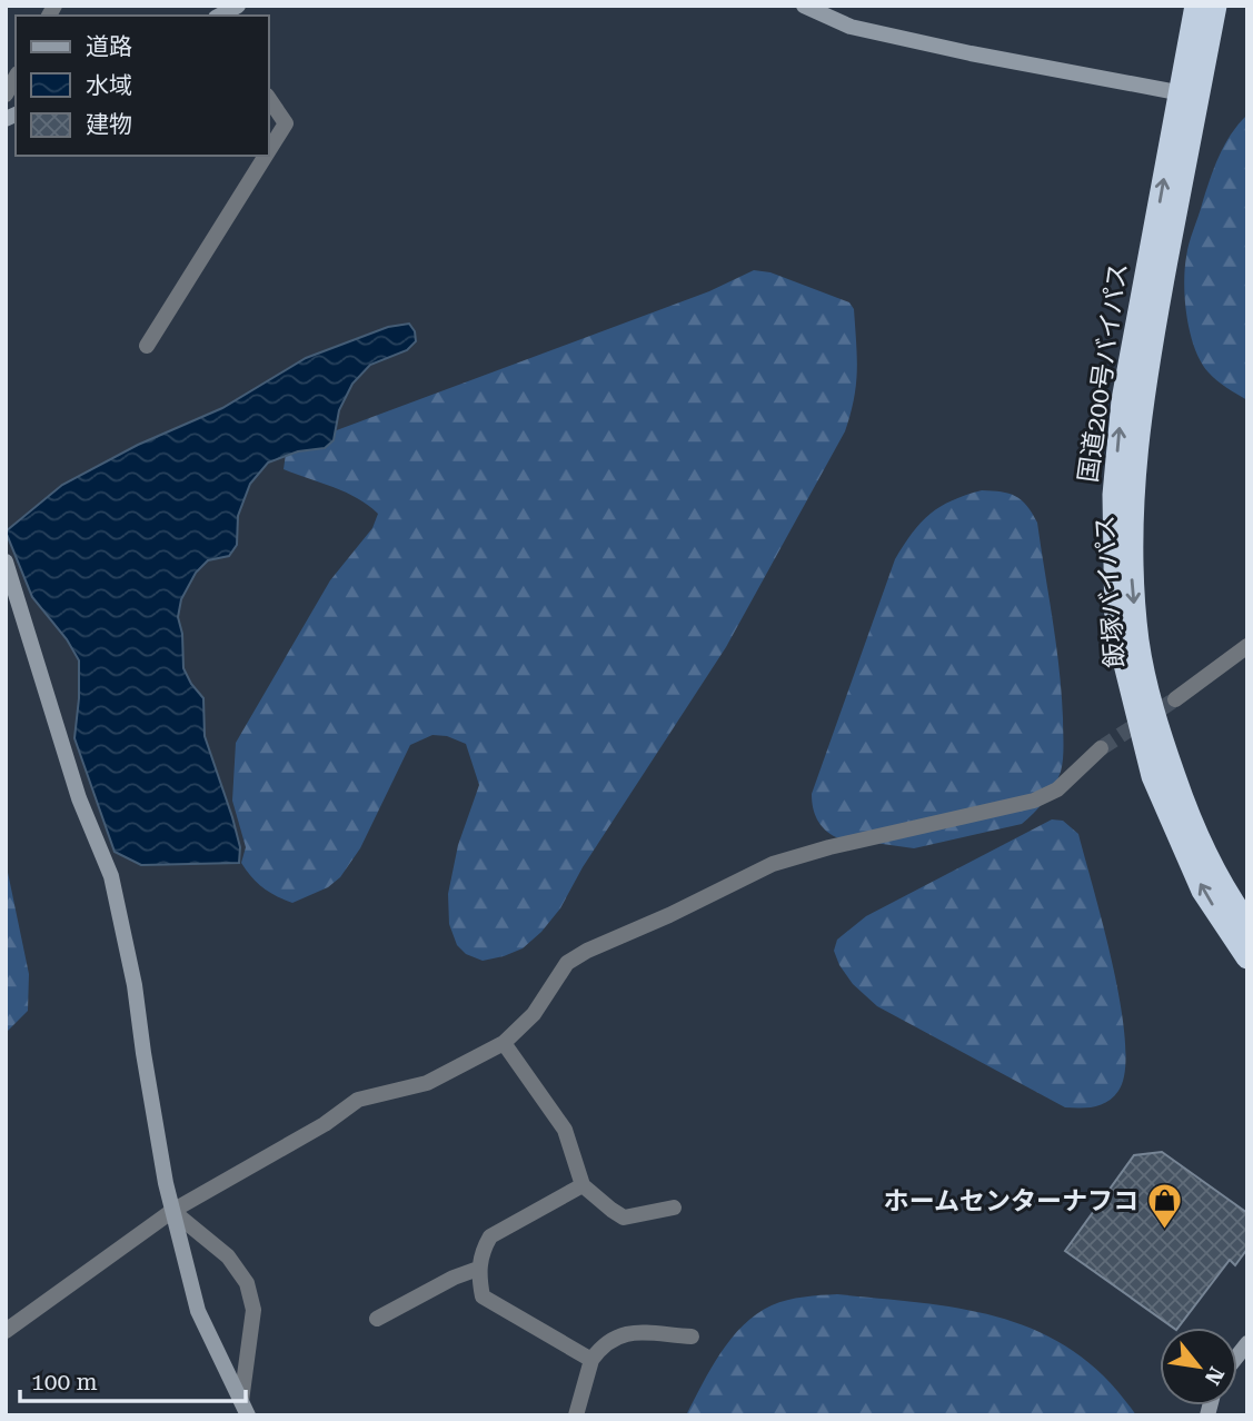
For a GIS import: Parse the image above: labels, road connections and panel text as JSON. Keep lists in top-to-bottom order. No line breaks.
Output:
{"streets":{"highway":["国道200号バイパス","飯塚バイパス"]},"crossings":[["国道200号バイパス","飯塚バイパス"]],"one_way":["国道200号バイパス","飯塚バイパス"],"places":{"shop":["ホームセンターナフコ"]},"legend":["道路","水域","建物"],"scale_bar":"100 m","north":"bottom right"}
